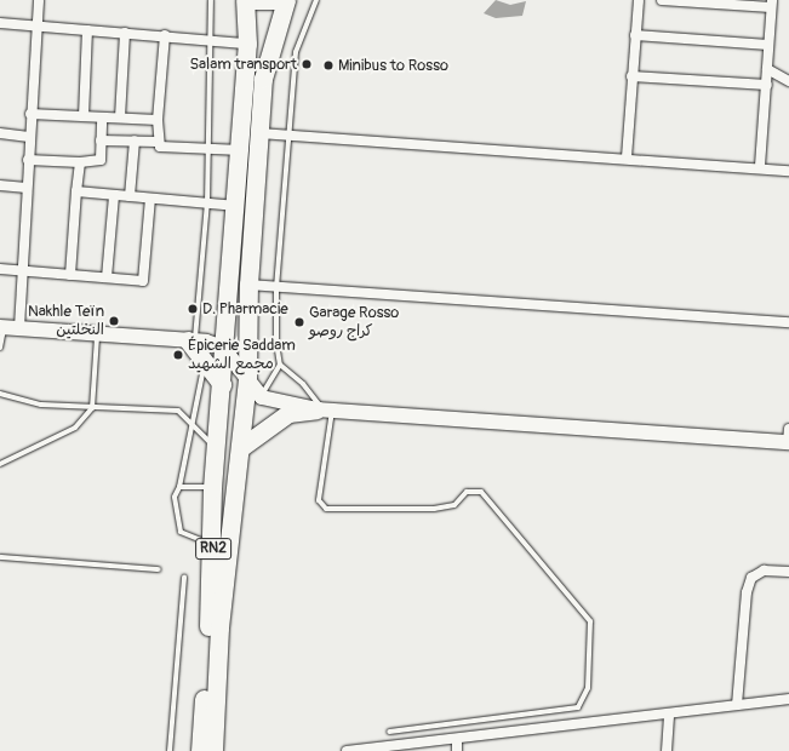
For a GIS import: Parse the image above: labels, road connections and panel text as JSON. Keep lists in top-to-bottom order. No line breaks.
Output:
{"streets":{"highway":["RN2"]},"places":["Salam transport","Minibus to Rosso","D. Pharmacie","Nakhle Teïn النخلتين","Garage Rosso كراج روصو","Épicerie Saddam مجمع الشهيد"]}
